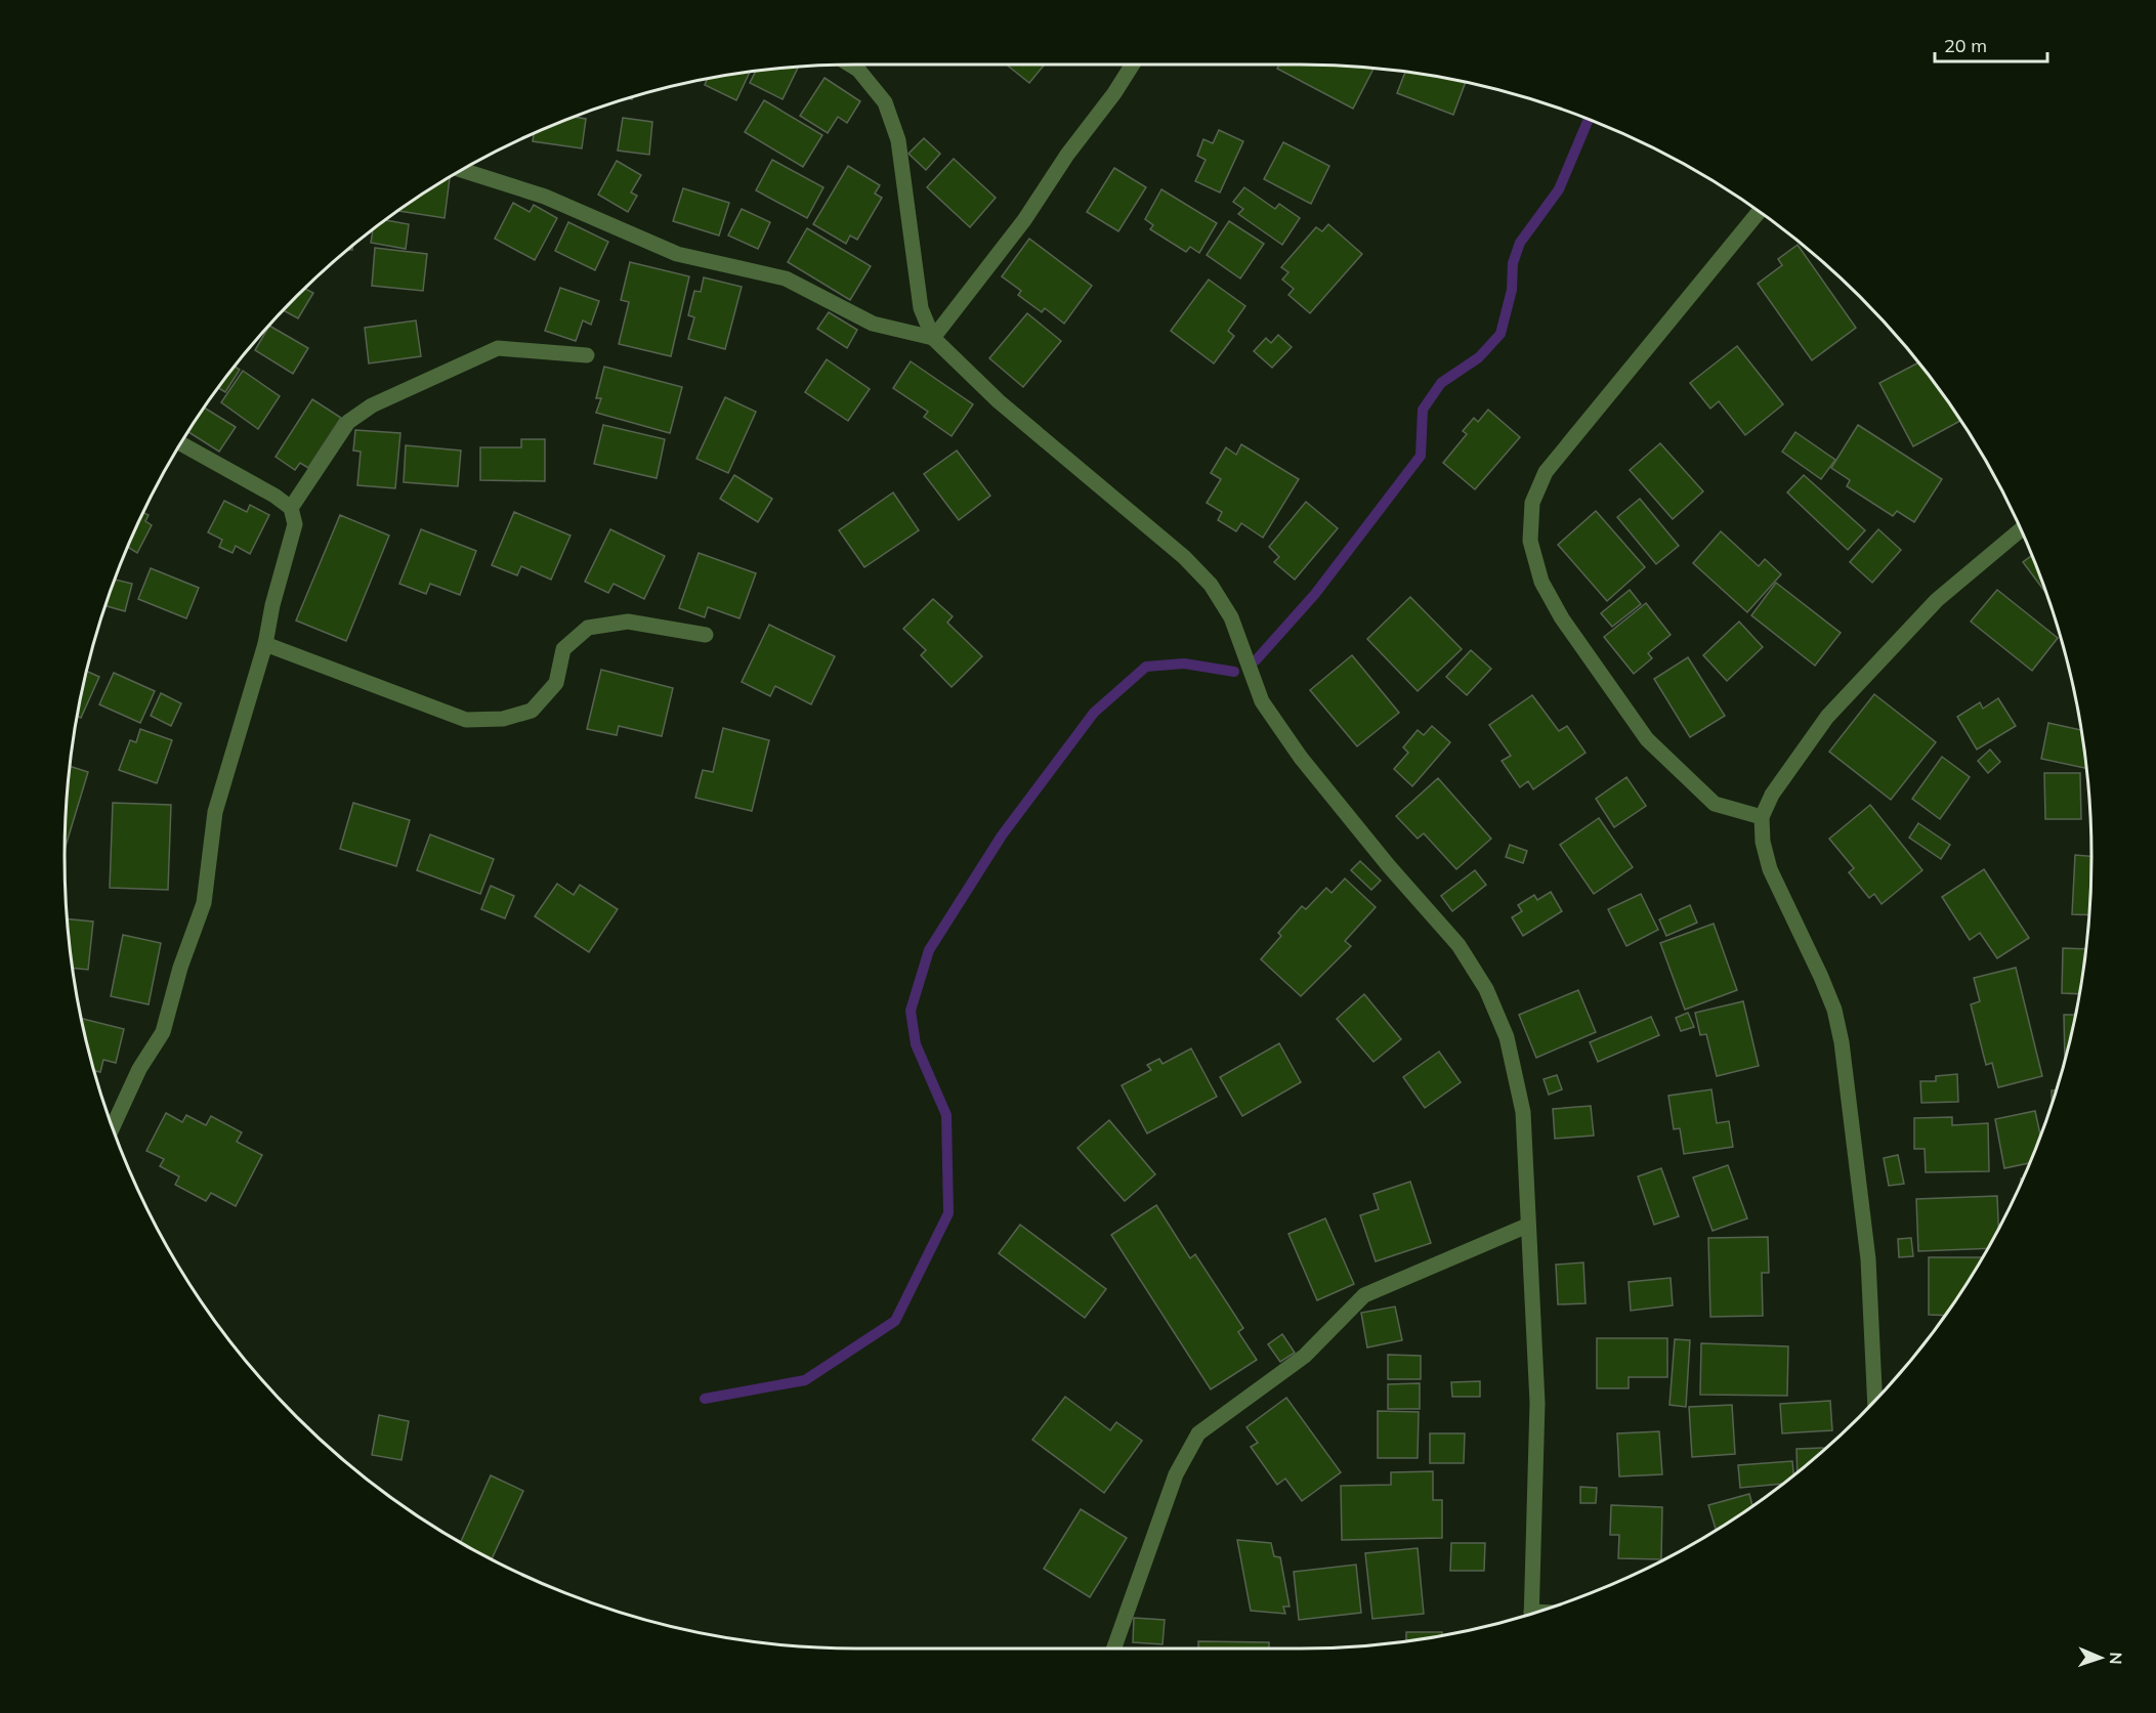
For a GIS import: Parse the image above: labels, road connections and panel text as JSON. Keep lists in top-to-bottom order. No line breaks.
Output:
{"scale_bar":"20 m","north":"right"}
